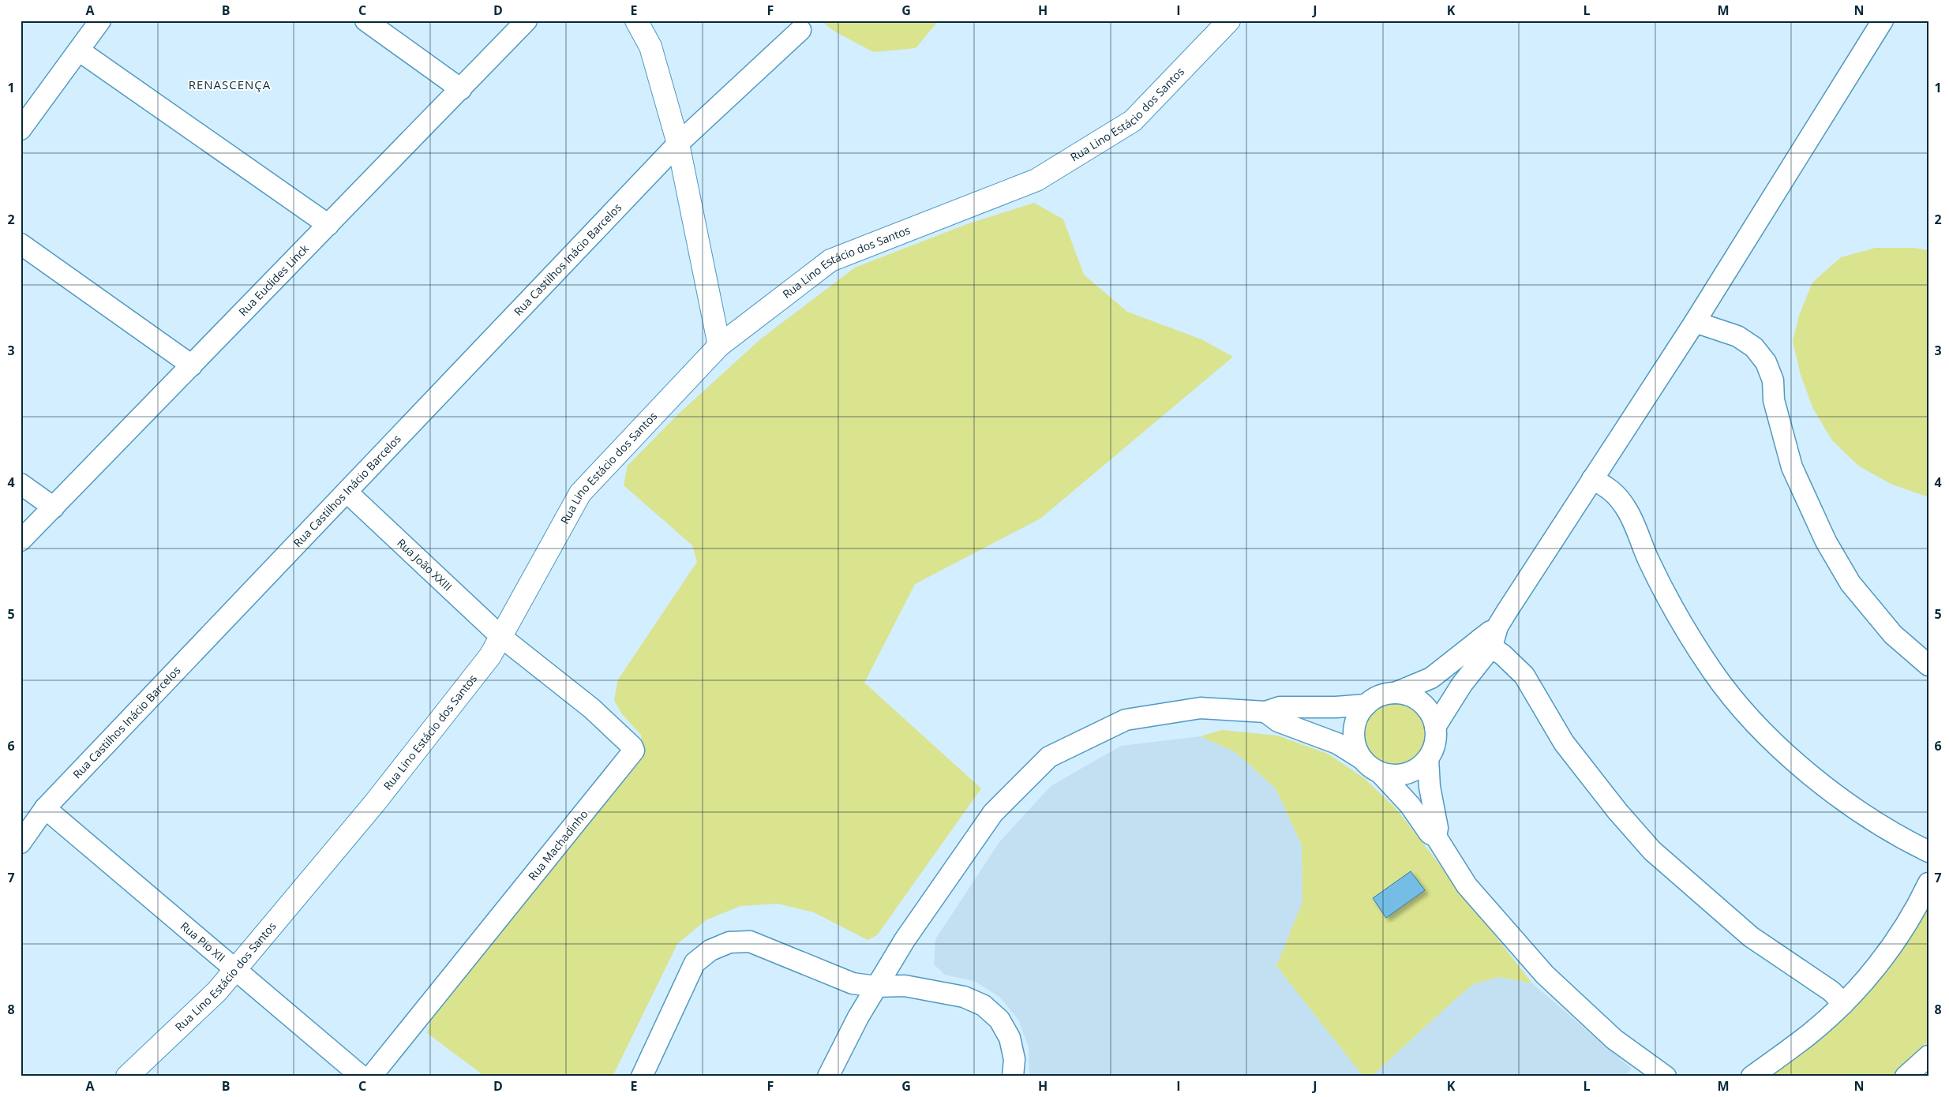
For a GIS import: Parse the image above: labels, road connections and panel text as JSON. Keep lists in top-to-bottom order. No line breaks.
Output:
{"streets":{"main road":["Rua Lino Estácio dos Santos"],"street":["Rua Castilhos Inácio Barcelos","Rua Euclides Linck","Rua João XXIII","Rua Machadinho","Rua Pio XII"]},"crossings":[["Rua Lino Estácio dos Santos","Rua João XXIII"],["Rua Lino Estácio dos Santos","Rua Machadinho"],["Rua Lino Estácio dos Santos","Rua Pio XII"],["Rua Castilhos Inácio Barcelos","Rua João XXIII"],["Rua Castilhos Inácio Barcelos","Rua Pio XII"],["Rua João XXIII","Rua Machadinho"]],"districts":["RENASCENÇA"],"grid":{"columns":["A","B","C","D","E","F","G","H","I","J","K","L","M","N"],"rows":["1","2","3","4","5","6","7","8"]}}
